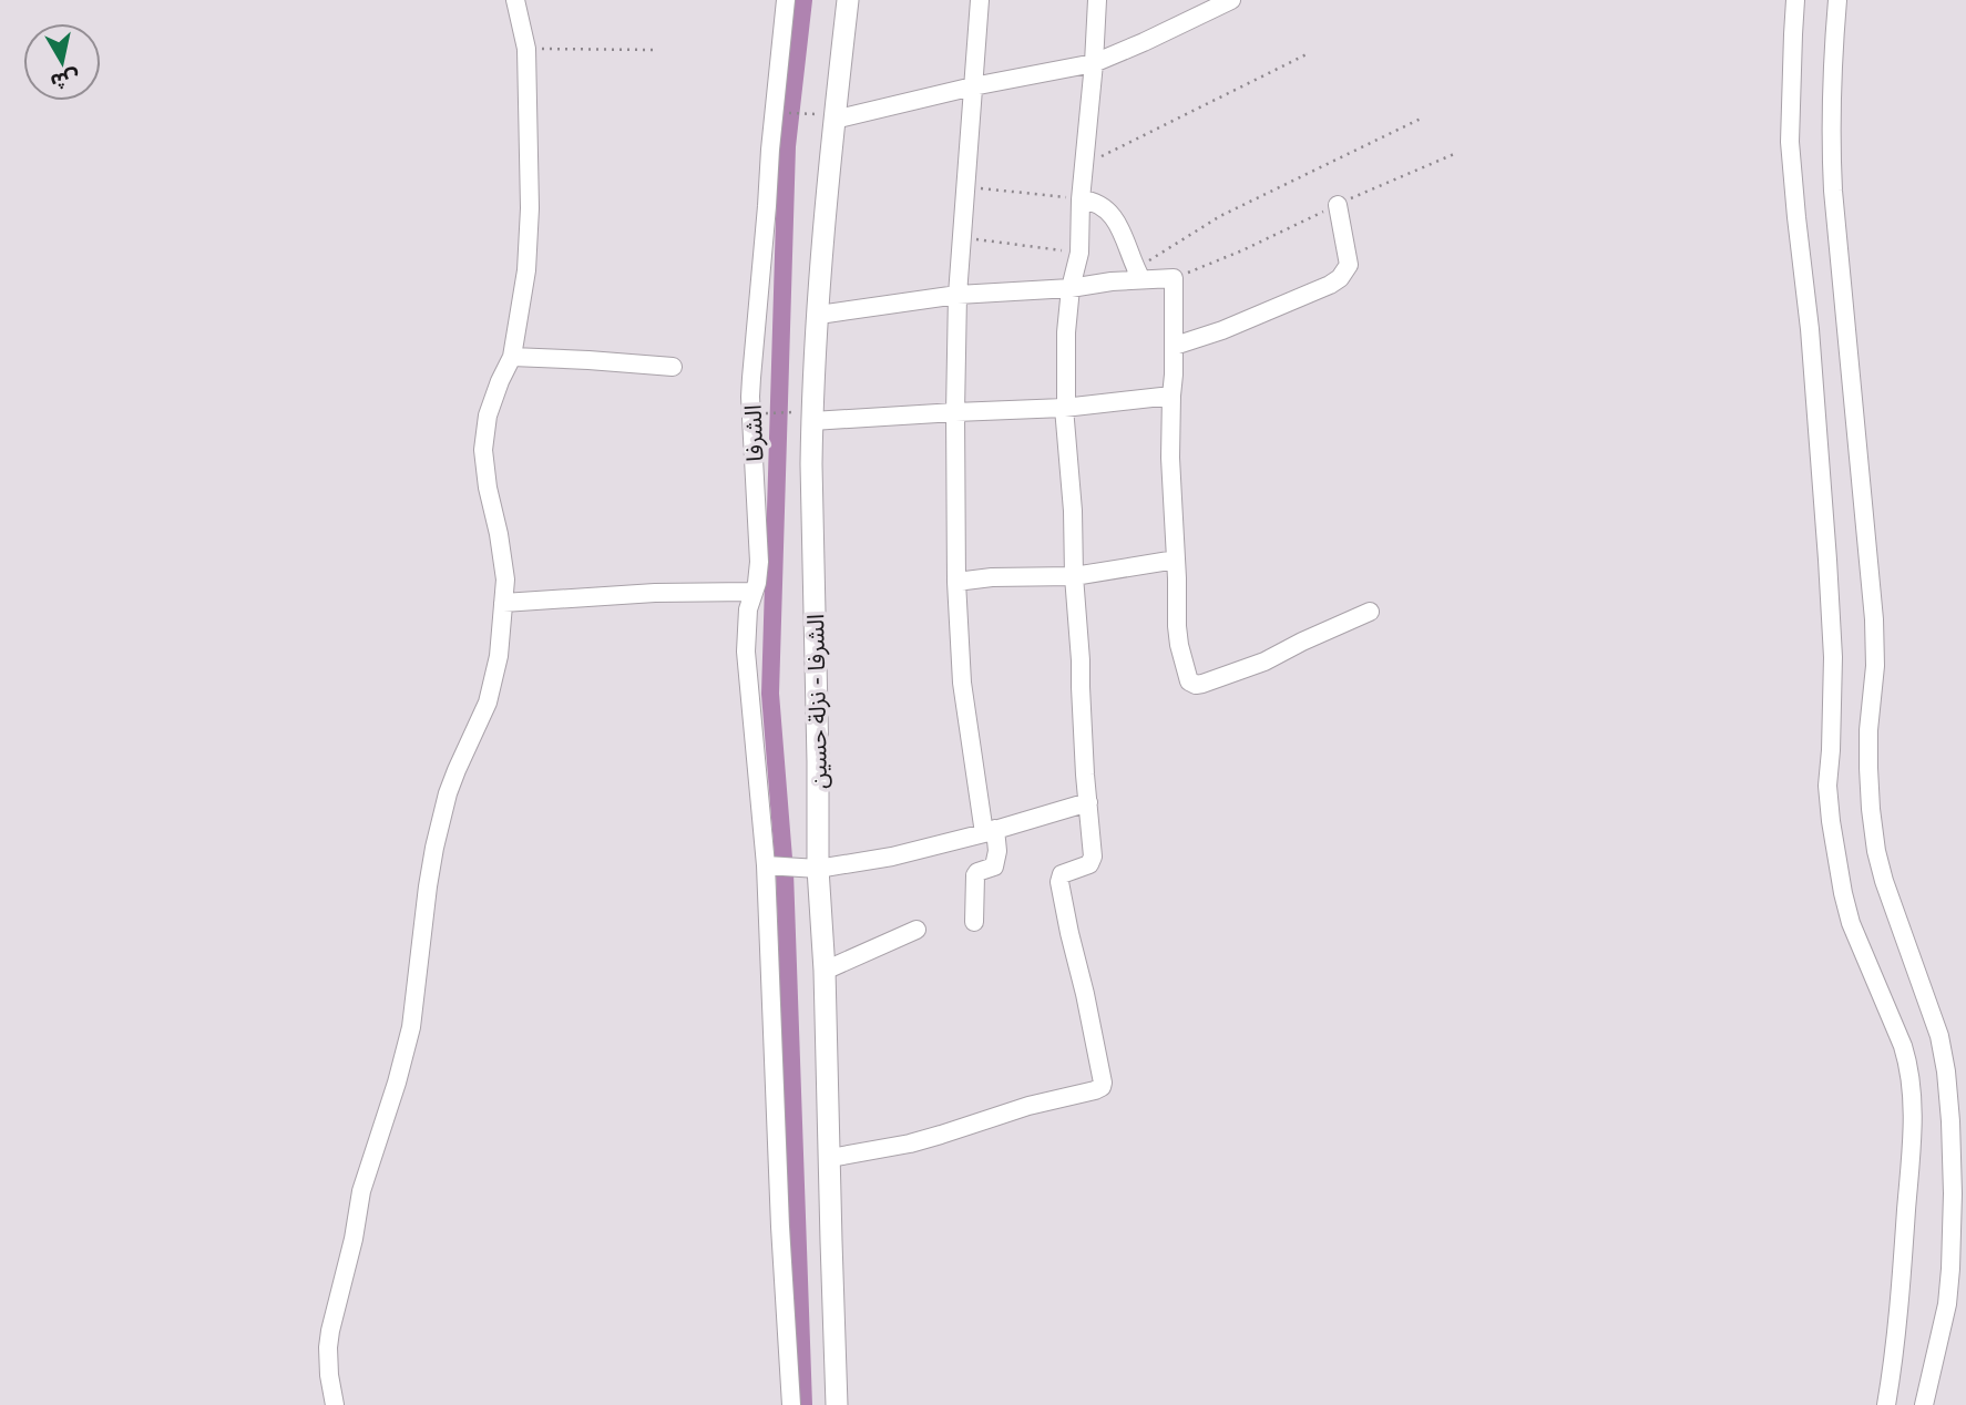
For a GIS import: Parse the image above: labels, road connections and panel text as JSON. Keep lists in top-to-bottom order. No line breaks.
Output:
{"streets":{"street":["الشرفا","الشرفا - نزلة حسين"]},"north":"bottom"}
